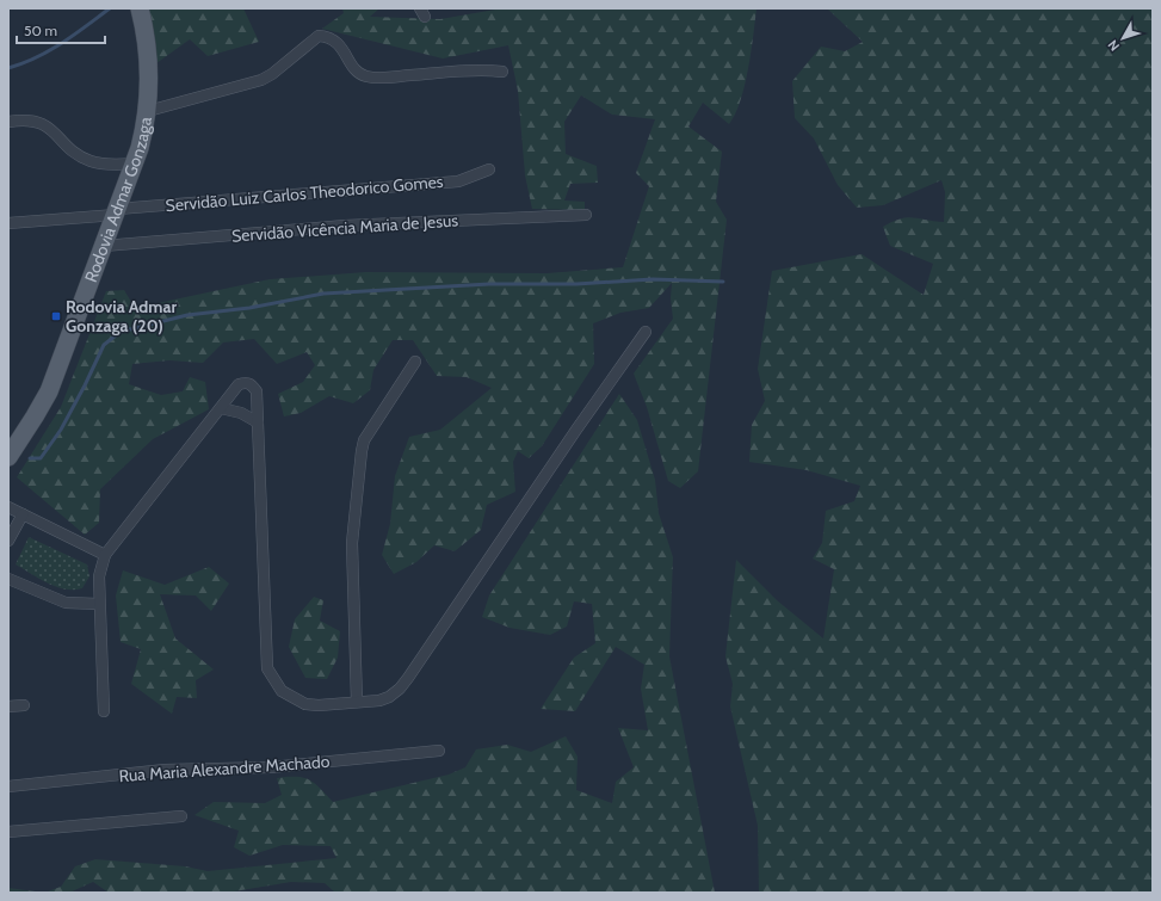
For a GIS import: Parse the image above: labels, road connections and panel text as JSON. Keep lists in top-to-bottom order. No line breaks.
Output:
{"streets":{"main road":["Rodovia Admar Gonzaga"],"street":["Servidão Luiz Carlos Theodorico Gomes","Servidão Vicência Maria de Jesus","Rua Maria Alexandre Machado"]},"crossings":[["Servidão Luiz Carlos Theodorico Gomes","Rodovia Admar Gonzaga"],["Rodovia Admar Gonzaga","Servidão Vicência Maria de Jesus"]],"places":{"transit":["Rodovia Admar Gonzaga (20)"]},"scale_bar":"50 m","north":"bottom left"}
